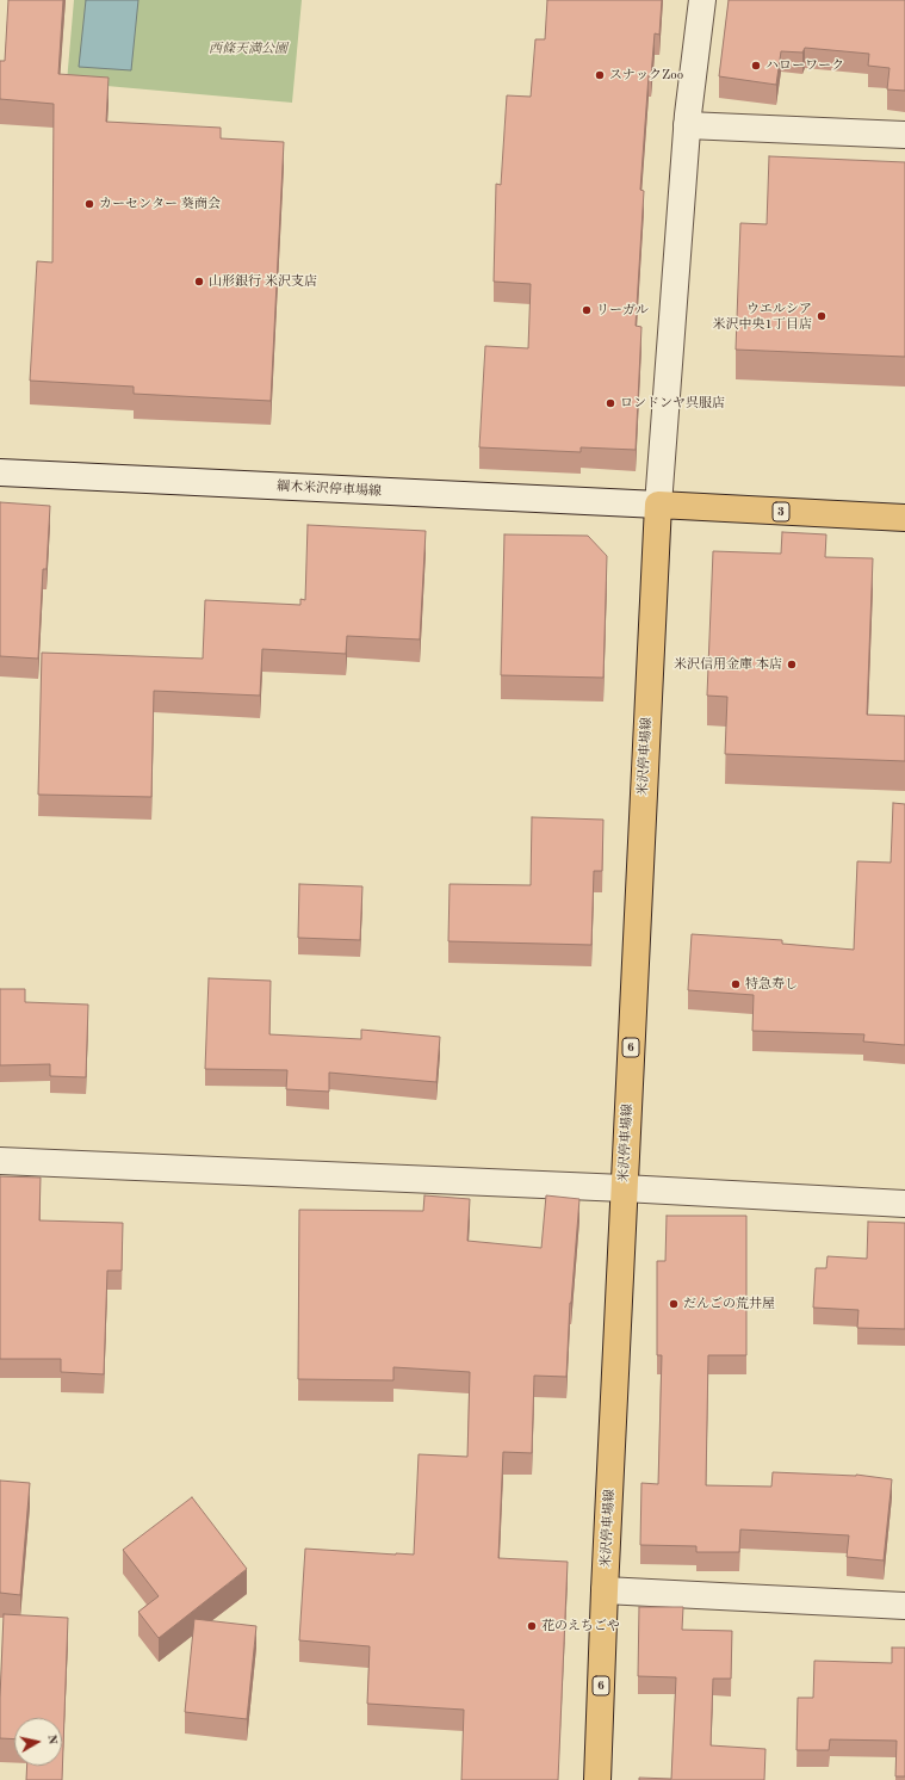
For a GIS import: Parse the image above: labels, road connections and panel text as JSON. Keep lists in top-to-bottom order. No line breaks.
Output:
{"streets":{"main road":["3","米沢停車場線","6"],"street":["綱木米沢停車場線"]},"crossings":[["綱木米沢停車場線","3"],["綱木米沢停車場線","米沢停車場線"],["3","米沢停車場線"]],"parks":["西條天満公園"],"places":["ハローワーク","スナックZoo","カーセンター 葵商会","山形銀行 米沢支店","リーガル","ウエルシア 米沢中央1丁目店","ロンドンヤ呉服店","米沢信用金庫 本店","特急寿し","だんごの荒井屋","花のえちごや"],"north":"right"}
